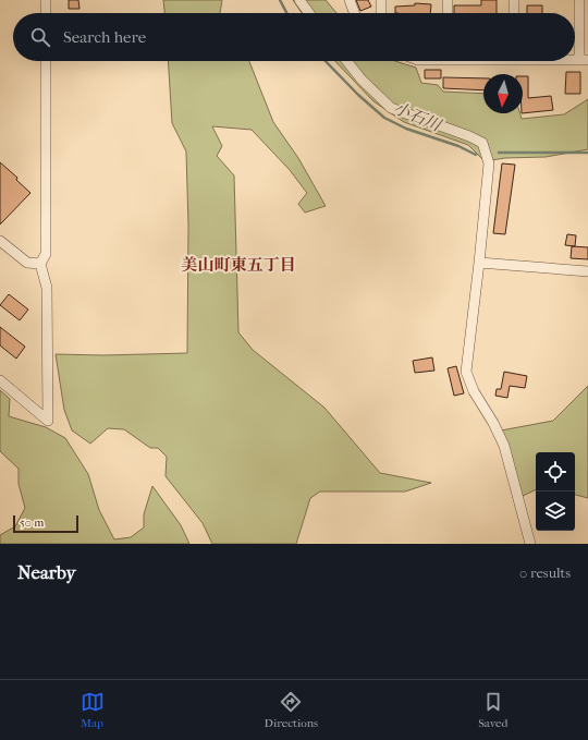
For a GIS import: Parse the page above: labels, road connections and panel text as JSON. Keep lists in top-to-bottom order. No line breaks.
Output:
{"districts":["美山町東五丁目"],"water":["小石川"],"scale_bar":"50 m","north":"bottom","page":{"search":"Search here","scale":"50 m","heading":["Nearby","0 results"],"nav":["Map","Directions","Saved"]}}
